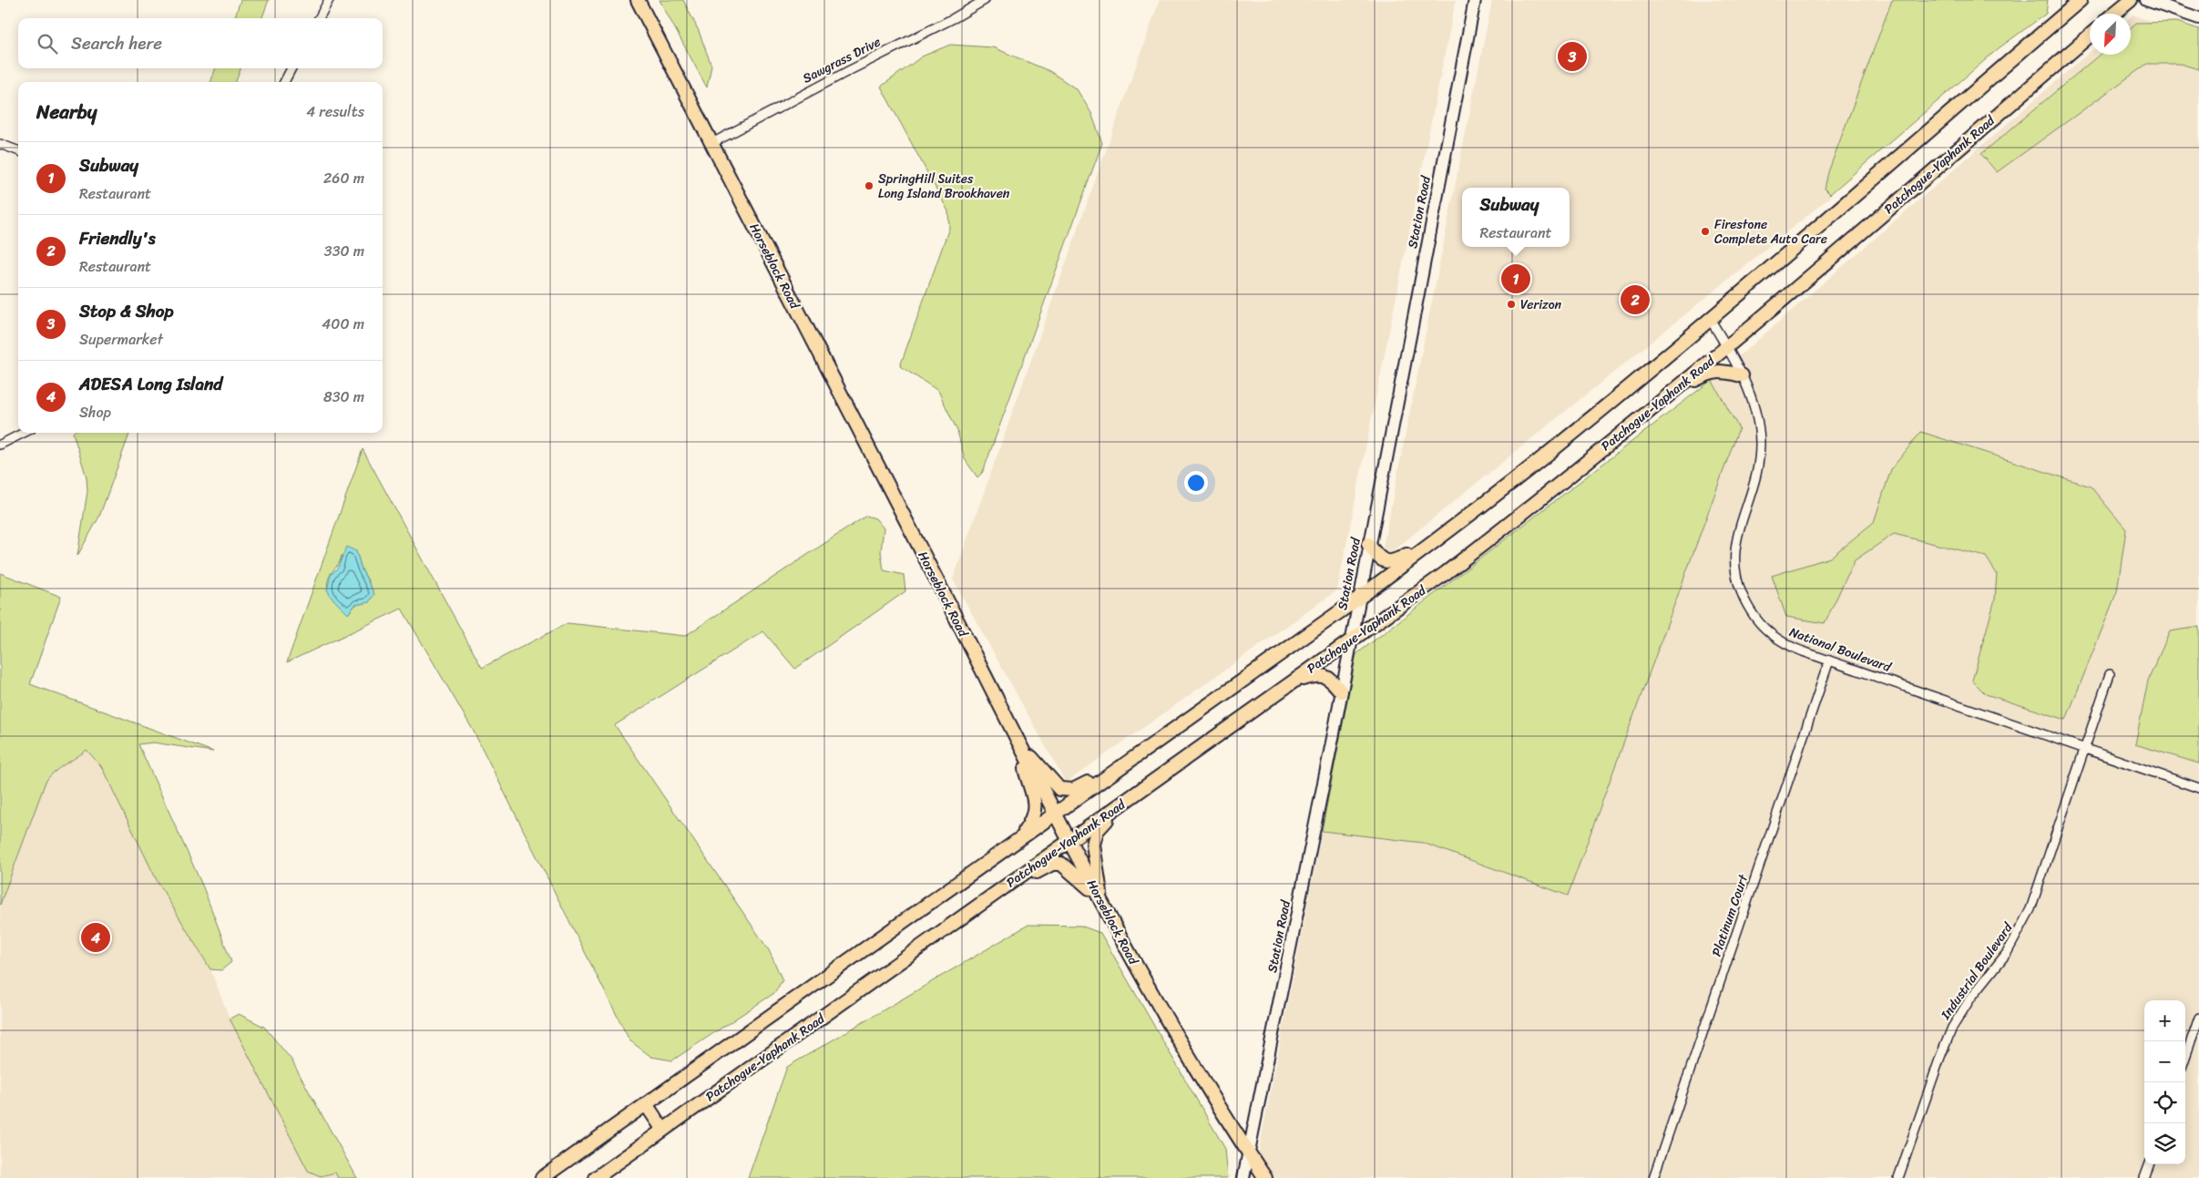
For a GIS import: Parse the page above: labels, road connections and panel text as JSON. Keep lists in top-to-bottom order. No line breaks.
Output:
{"streets":{"main road":["Patchogue-Yaphank Road","Station Road","Horseblock Road"],"street":["Sawgrass Drive","National Boulevard","Platinum Court","Industrial Boulevard"]},"crossings":[["Sawgrass Drive","Horseblock Road"],["Patchogue-Yaphank Road","Station Road"],["Patchogue-Yaphank Road","Horseblock Road"],["Patchogue-Yaphank Road","National Boulevard"],["Station Road","Horseblock Road"],["National Boulevard","Platinum Court"],["National Boulevard","Industrial Boulevard"]],"places":["SpringHill Suites Long Island Brookhaven","Firestone Complete Auto Care","Verizon"],"north":"bottom left","page":{"search":"Search here","pins":["3","1","2","4"],"heading":["Nearby","4 results"],"list":[{"mark":"1","name":"Subway","note":"Restaurant","value":"260 m"},{"mark":"2","name":"Friendly's","note":"Restaurant","value":"330 m"},{"mark":"3","name":"Stop & Shop","note":"Supermarket","value":"400 m"},{"mark":"4","name":"ADESA Long Island","note":"Shop","value":"830 m"}],"popup":["Subway","Restaurant"],"map_buttons":["+","−"]}}
